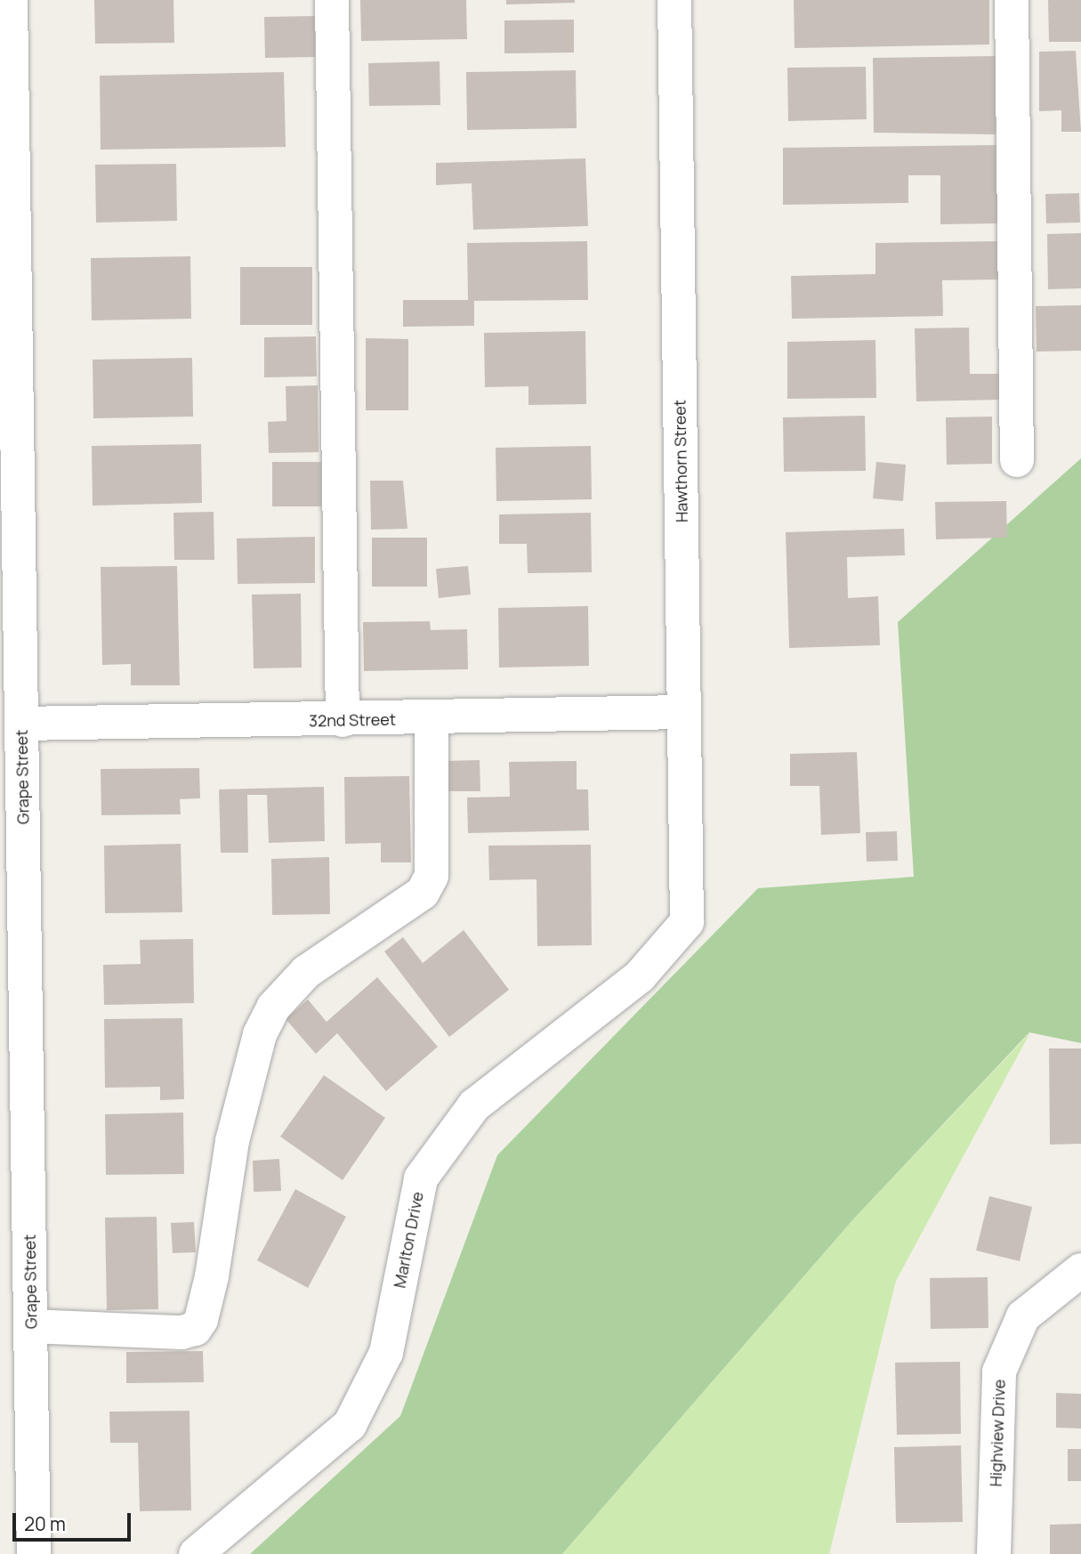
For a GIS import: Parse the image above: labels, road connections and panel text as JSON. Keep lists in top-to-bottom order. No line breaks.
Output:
{"streets":{"street":["Hawthorn Street","32nd Street","Grape Street","Marlton Drive","Highview Drive"]},"crossings":[["Hawthorn Street","32nd Street"],["Hawthorn Street","Marlton Drive"],["32nd Street","Grape Street"]],"scale_bar":"20 m"}
